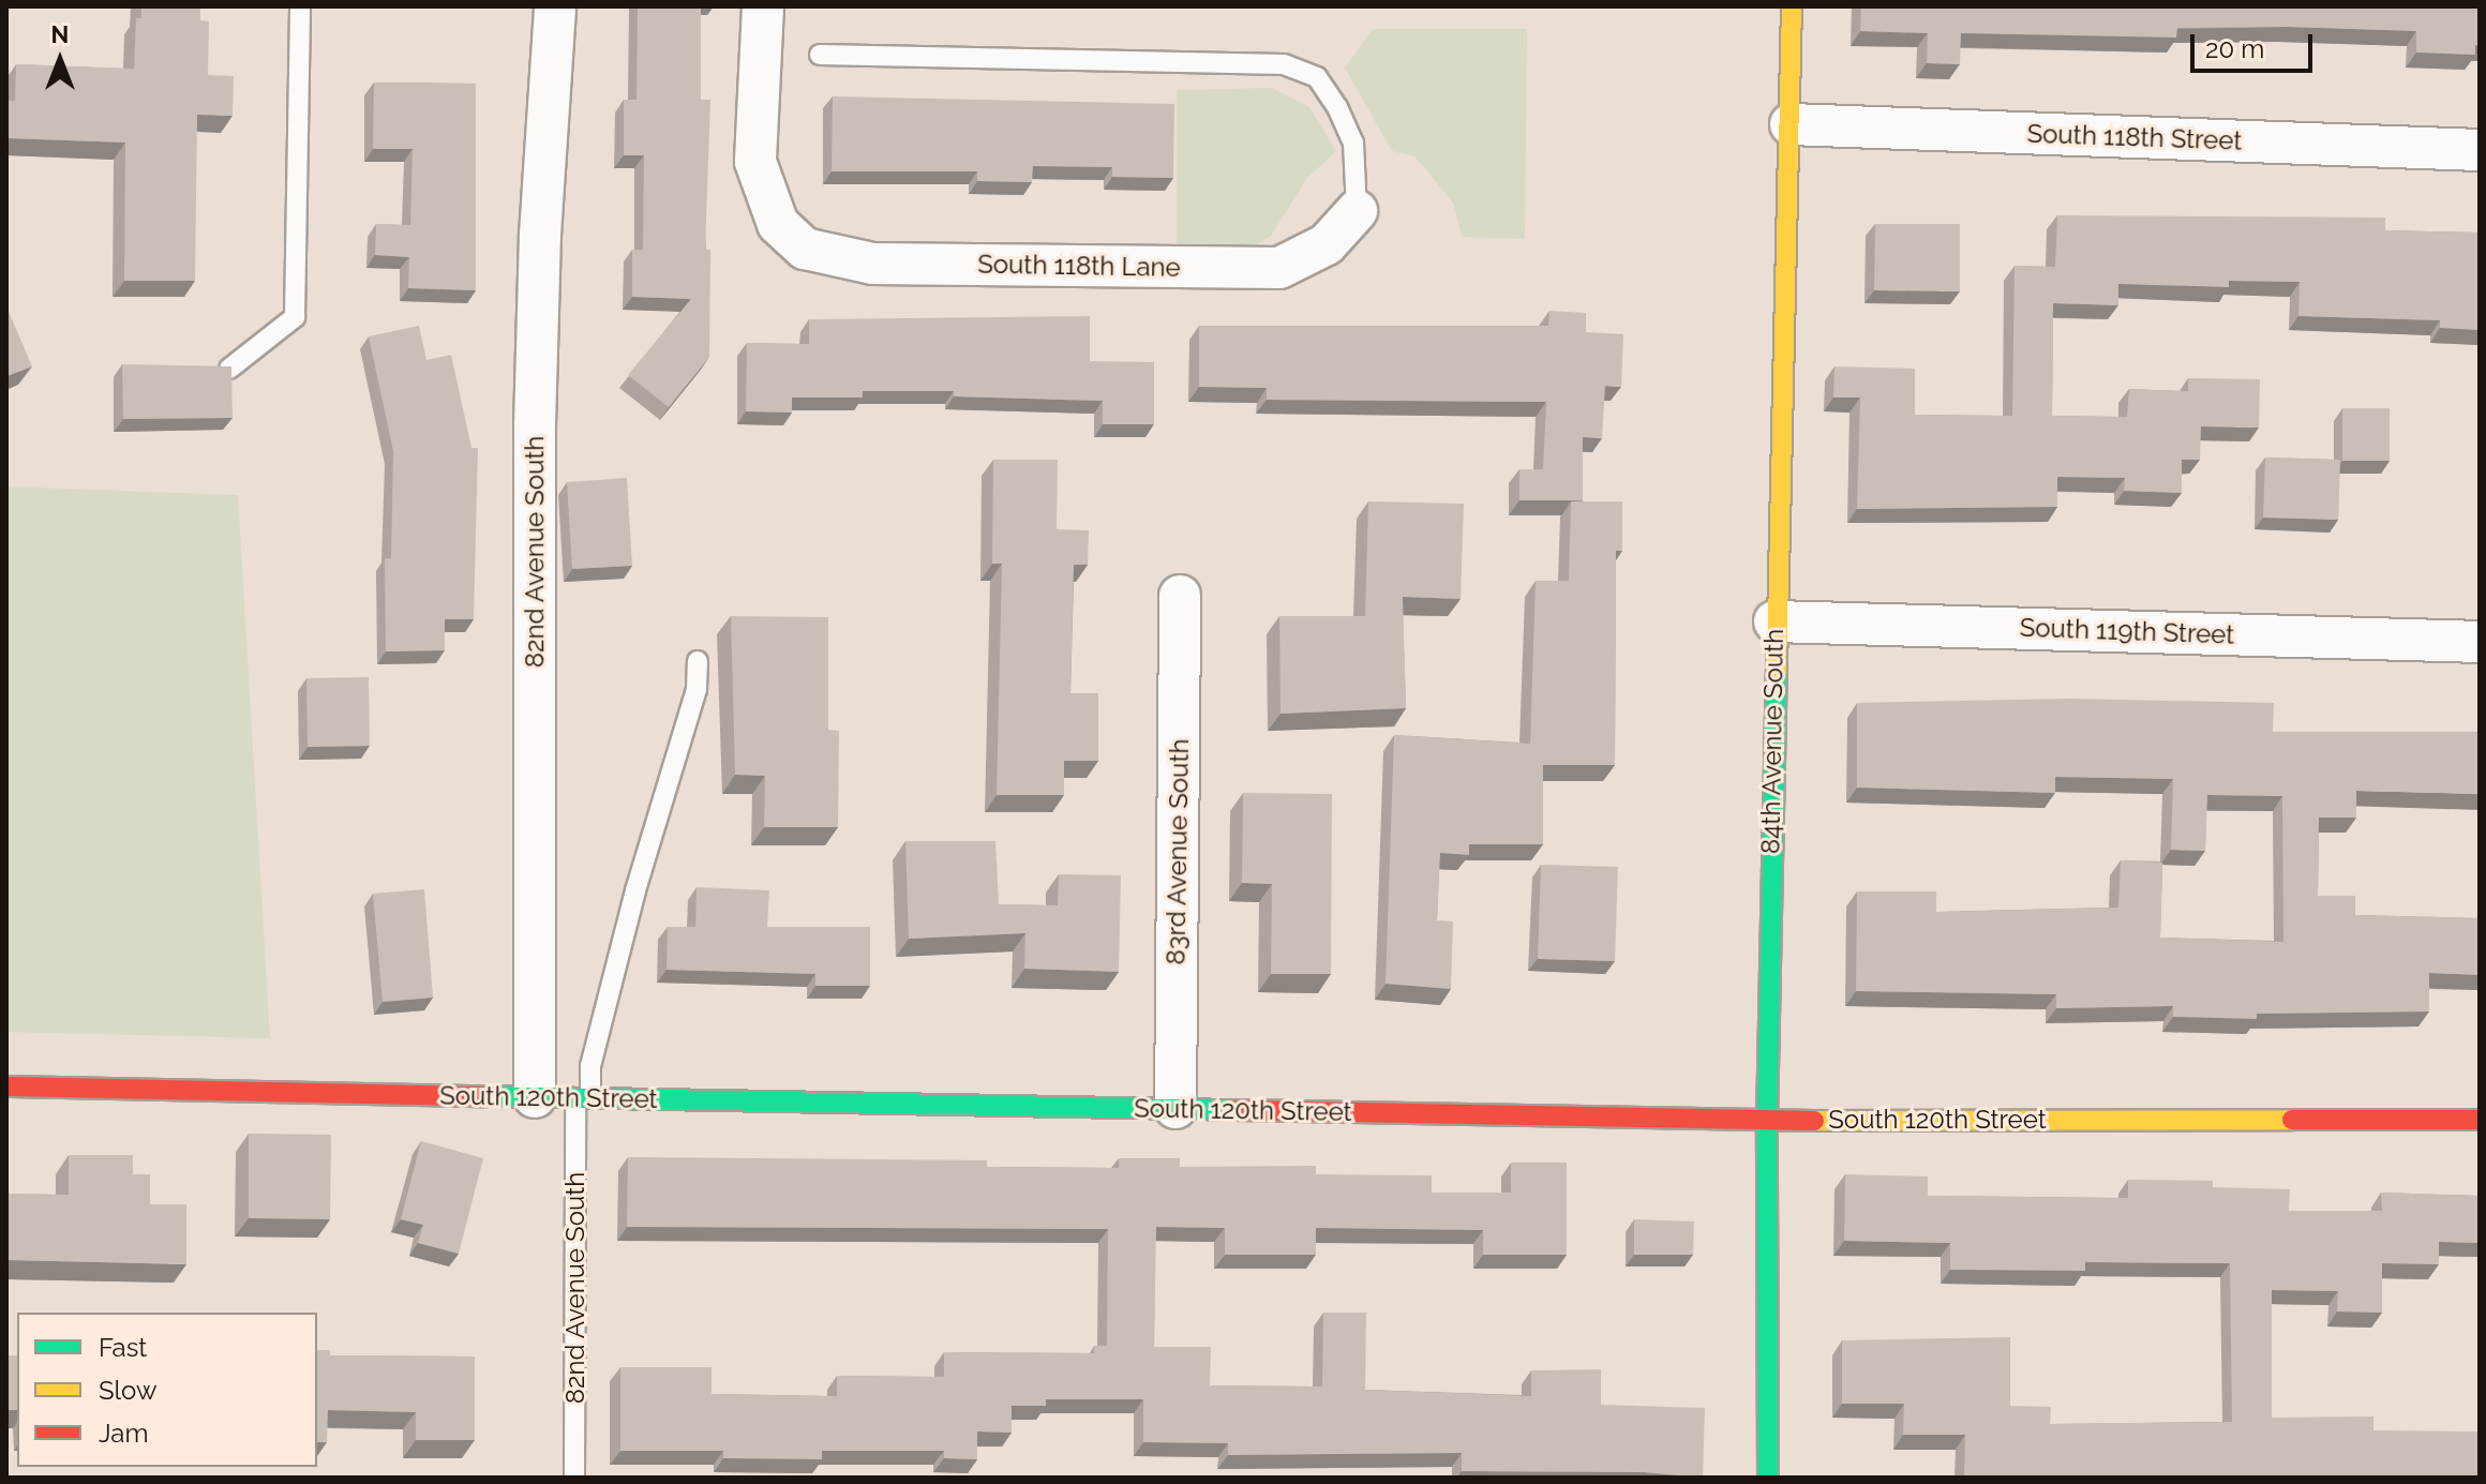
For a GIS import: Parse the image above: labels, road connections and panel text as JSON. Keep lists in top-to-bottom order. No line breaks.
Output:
{"streets":{"street":["South 118th Street","South 118th Lane","82nd Avenue South","South 119th Street","84th Avenue South","83rd Avenue South","South 120th Street"]},"crossings":[["South 118th Street","84th Avenue South"],["82nd Avenue South","South 120th Street"],["South 119th Street","84th Avenue South"],["84th Avenue South","South 120th Street"],["83rd Avenue South","South 120th Street"]],"legend":["Fast","Slow","Jam"],"scale_bar":"20 m","north":"top"}
